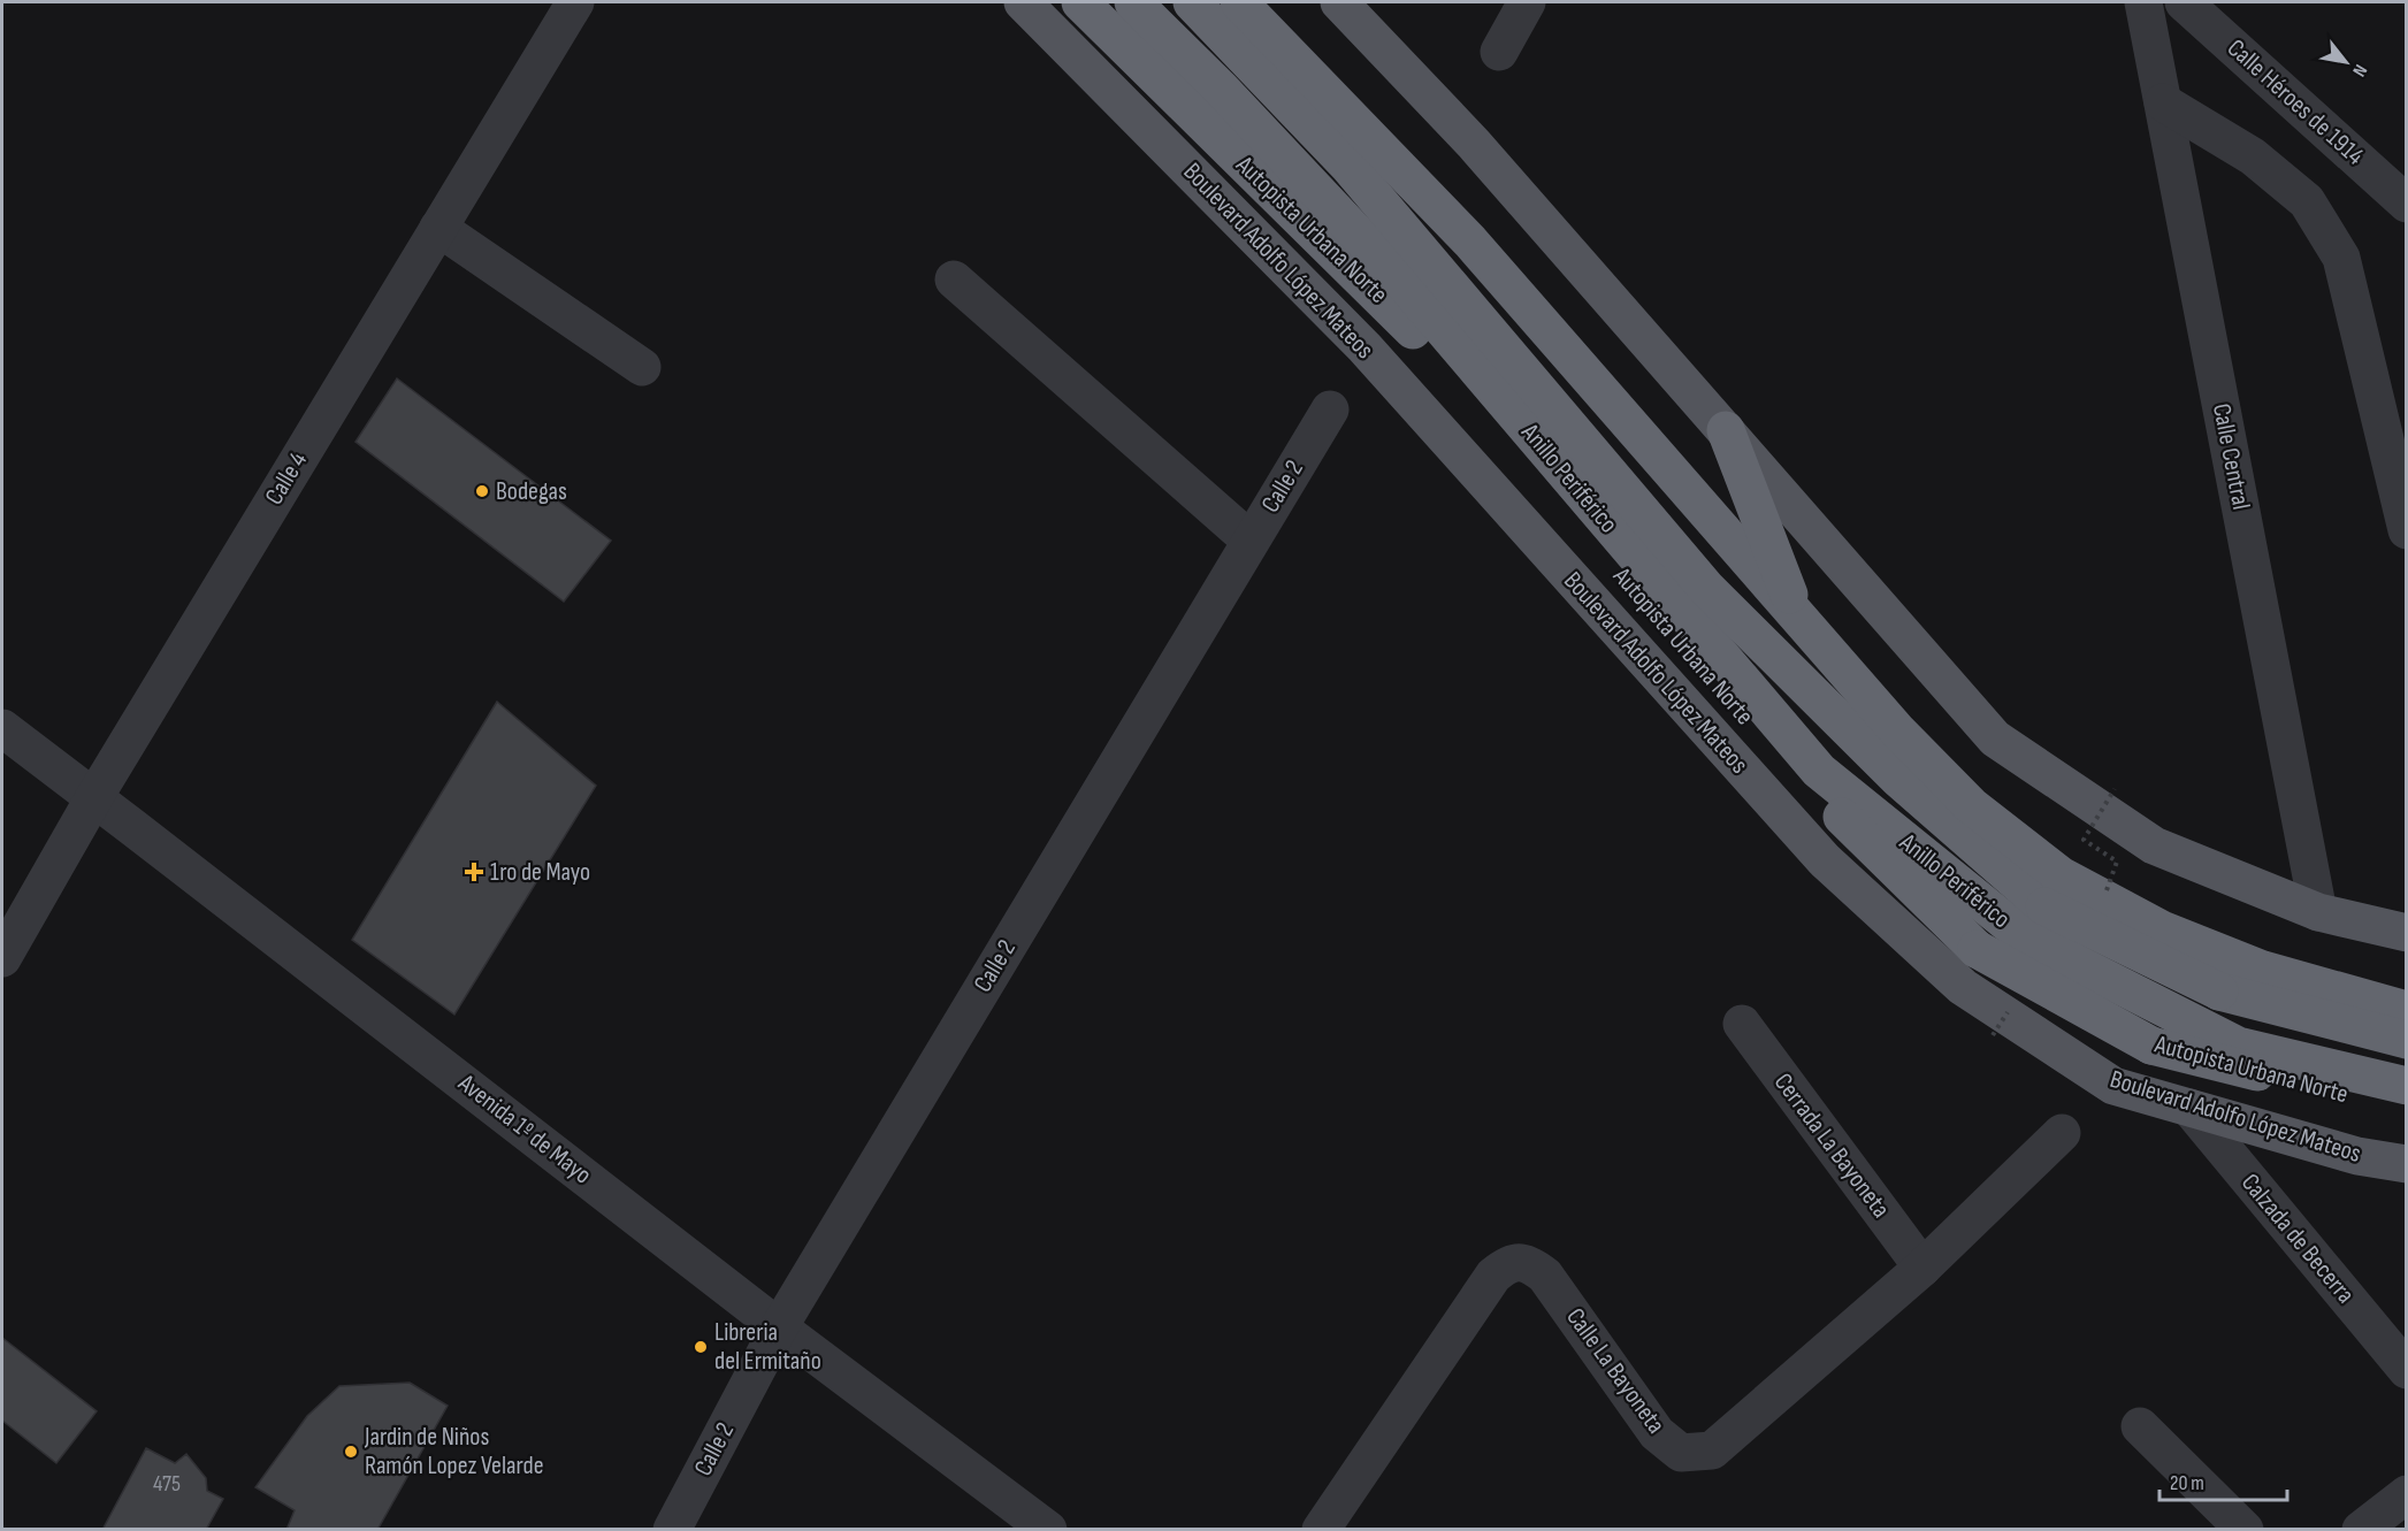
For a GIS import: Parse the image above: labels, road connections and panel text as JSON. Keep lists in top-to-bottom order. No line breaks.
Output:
{"streets":{"highway":["Autopista Urbana Norte","Anillo Periférico"],"main road":["Boulevard Adolfo López Mateos"],"street":["Calle Héroes de 1914","Calle Central","Calle 4","Calle 2","Avenida 1º de Mayo","Cerrada La Bayoneta","Calzada de Becerra","Calle La Bayoneta"]},"crossings":[["Boulevard Adolfo López Mateos","Calzada de Becerra"],["Calle 4","Avenida 1º de Mayo"],["Calle 2","Avenida 1º de Mayo"],["Cerrada La Bayoneta","Calle La Bayoneta"]],"places":{"other":["Bodegas","Libreria del Ermitaño","Jardin de Niños Ramón Lopez Velarde"],"health":["1ro de Mayo"]},"house_numbers":["475"],"scale_bar":"20 m","north":"bottom right"}
